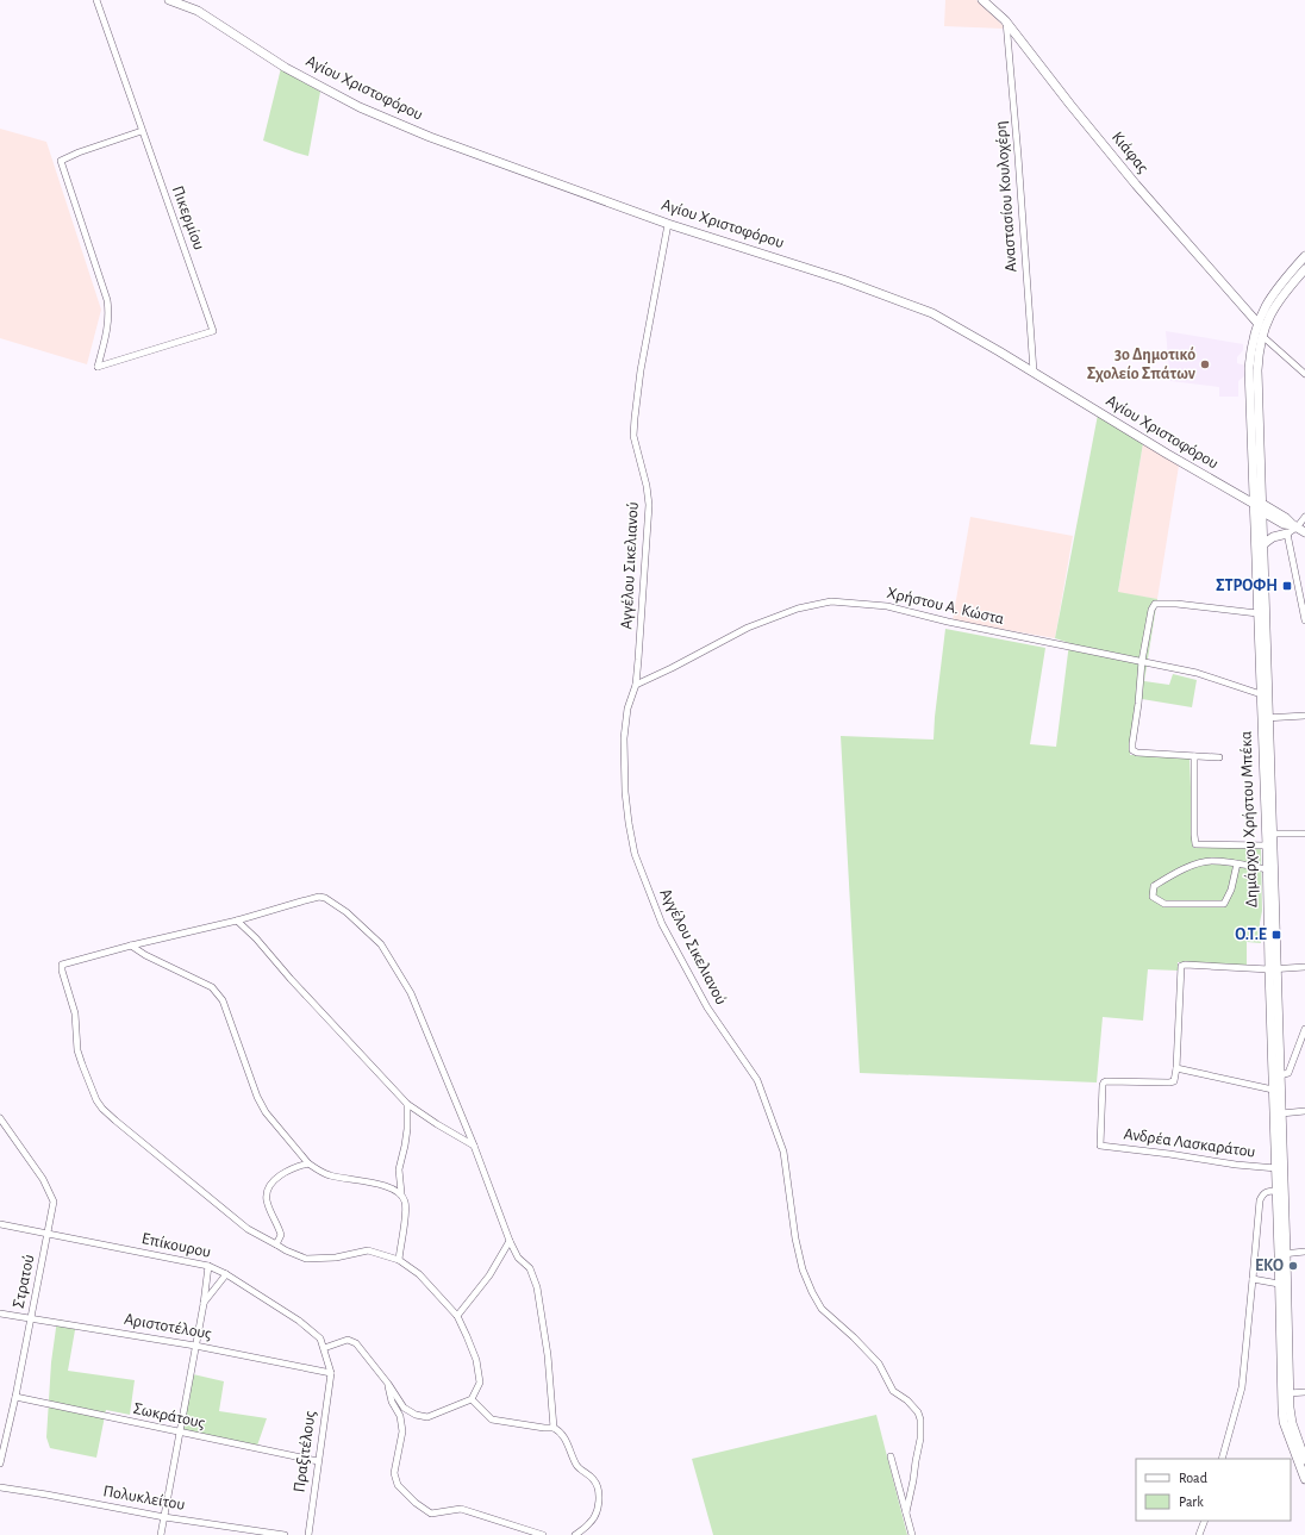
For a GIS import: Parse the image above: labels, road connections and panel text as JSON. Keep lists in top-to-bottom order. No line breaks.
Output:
{"streets":{"main road":["Αγίου Χριστοφόρου","Κιάφας","Δημάρχου Χρήστου Μπέκα"],"street":["Αναστασίου Κουλοχέρη","Πικερμίου","Αγγέλου Σικελιανού","Χρήστου Α. Κώστα","Ανδρέα Λασκαράτου","Επίκουρου","Στρατού","Αριστοτέλους","Σωκράτους","Πραξιτέλους","Πολυκλείτου"]},"crossings":[["Αγίου Χριστοφόρου","Αναστασίου Κουλοχέρη"],["Αγίου Χριστοφόρου","Αγγέλου Σικελιανού"],["Αγίου Χριστοφόρου","Δημάρχου Χρήστου Μπέκα"],["Κιάφας","Αναστασίου Κουλοχέρη"],["Κιάφας","Δημάρχου Χρήστου Μπέκα"],["Αγγέλου Σικελιανού","Χρήστου Α. Κώστα"],["Χρήστου Α. Κώστα","Δημάρχου Χρήστου Μπέκα"],["Δημάρχου Χρήστου Μπέκα","Ανδρέα Λασκαράτου"],["Επίκουρου","Στρατού"],["Επίκουρου","Αριστοτέλους"],["Επίκουρου","Πραξιτέλους"],["Στρατού","Αριστοτέλους"],["Στρατού","Σωκράτους"],["Αριστοτέλους","Πραξιτέλους"],["Σωκράτους","Πραξιτέλους"]],"places":{"other":["3ο Δημοτικό Σχολείο Σπάτων","ΕΚΟ"],"transit":["ΣΤΡΟΦΗ","Ο.Τ.Ε"]},"legend":["Road","Park"]}
